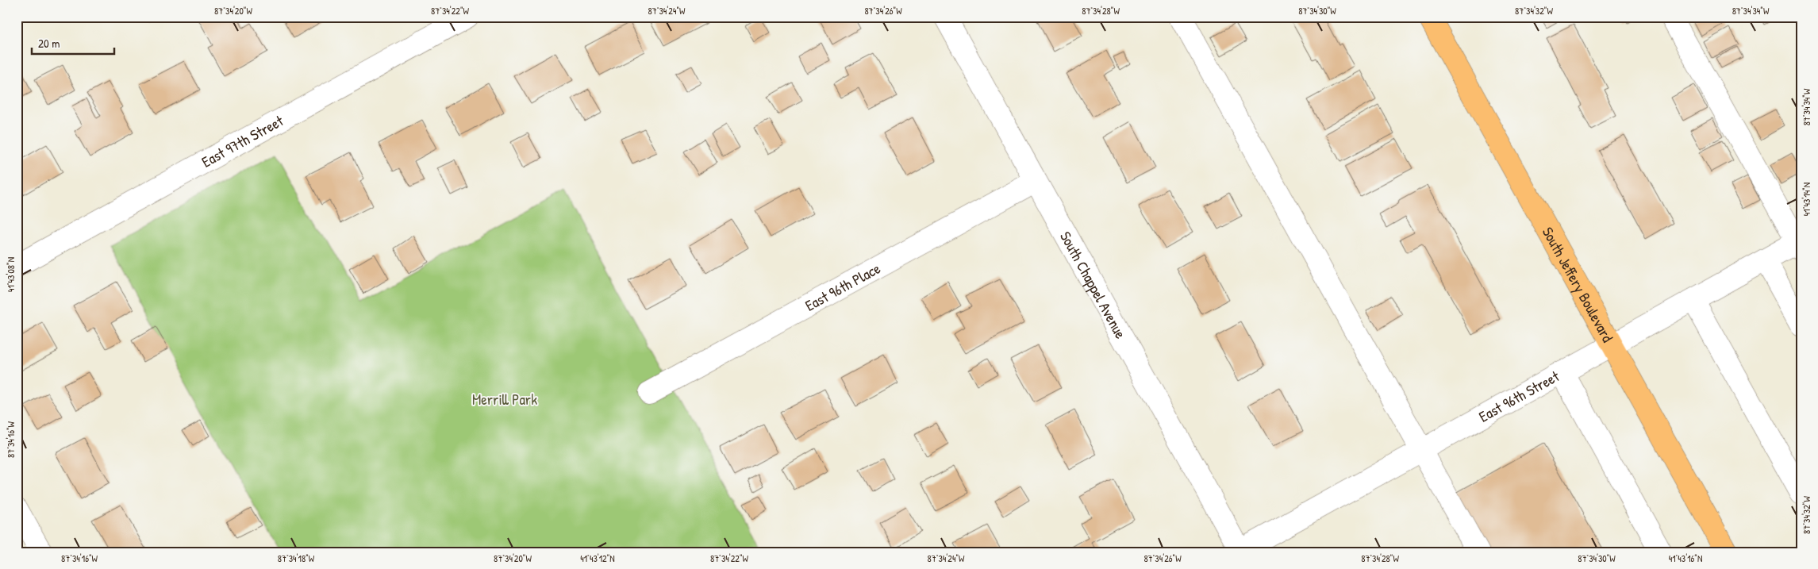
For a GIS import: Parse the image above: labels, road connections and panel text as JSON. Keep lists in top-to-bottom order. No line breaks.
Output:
{"streets":{"main road":["South Jeffery Boulevard"],"street":["East 97th Street","South Chappel Avenue","East 96th Place","East 96th Street"]},"crossings":[["South Chappel Avenue","East 96th Place"],["South Chappel Avenue","East 96th Street"],["South Jeffery Boulevard","East 96th Street"]],"parks":["Merrill Park"],"scale_bar":"20 m","coordinates":["87°34'20\"W","87°34'22\"W","87°34'24\"W","87°34'26\"W","87°34'28\"W","87°34'30\"W","87°34'32\"W","87°34'34\"W","41°43'14\"N","41°43'08\"N","87°34'16\"W","87°34'18\"W","41°43'12\"N","41°43'16\"N"]}
